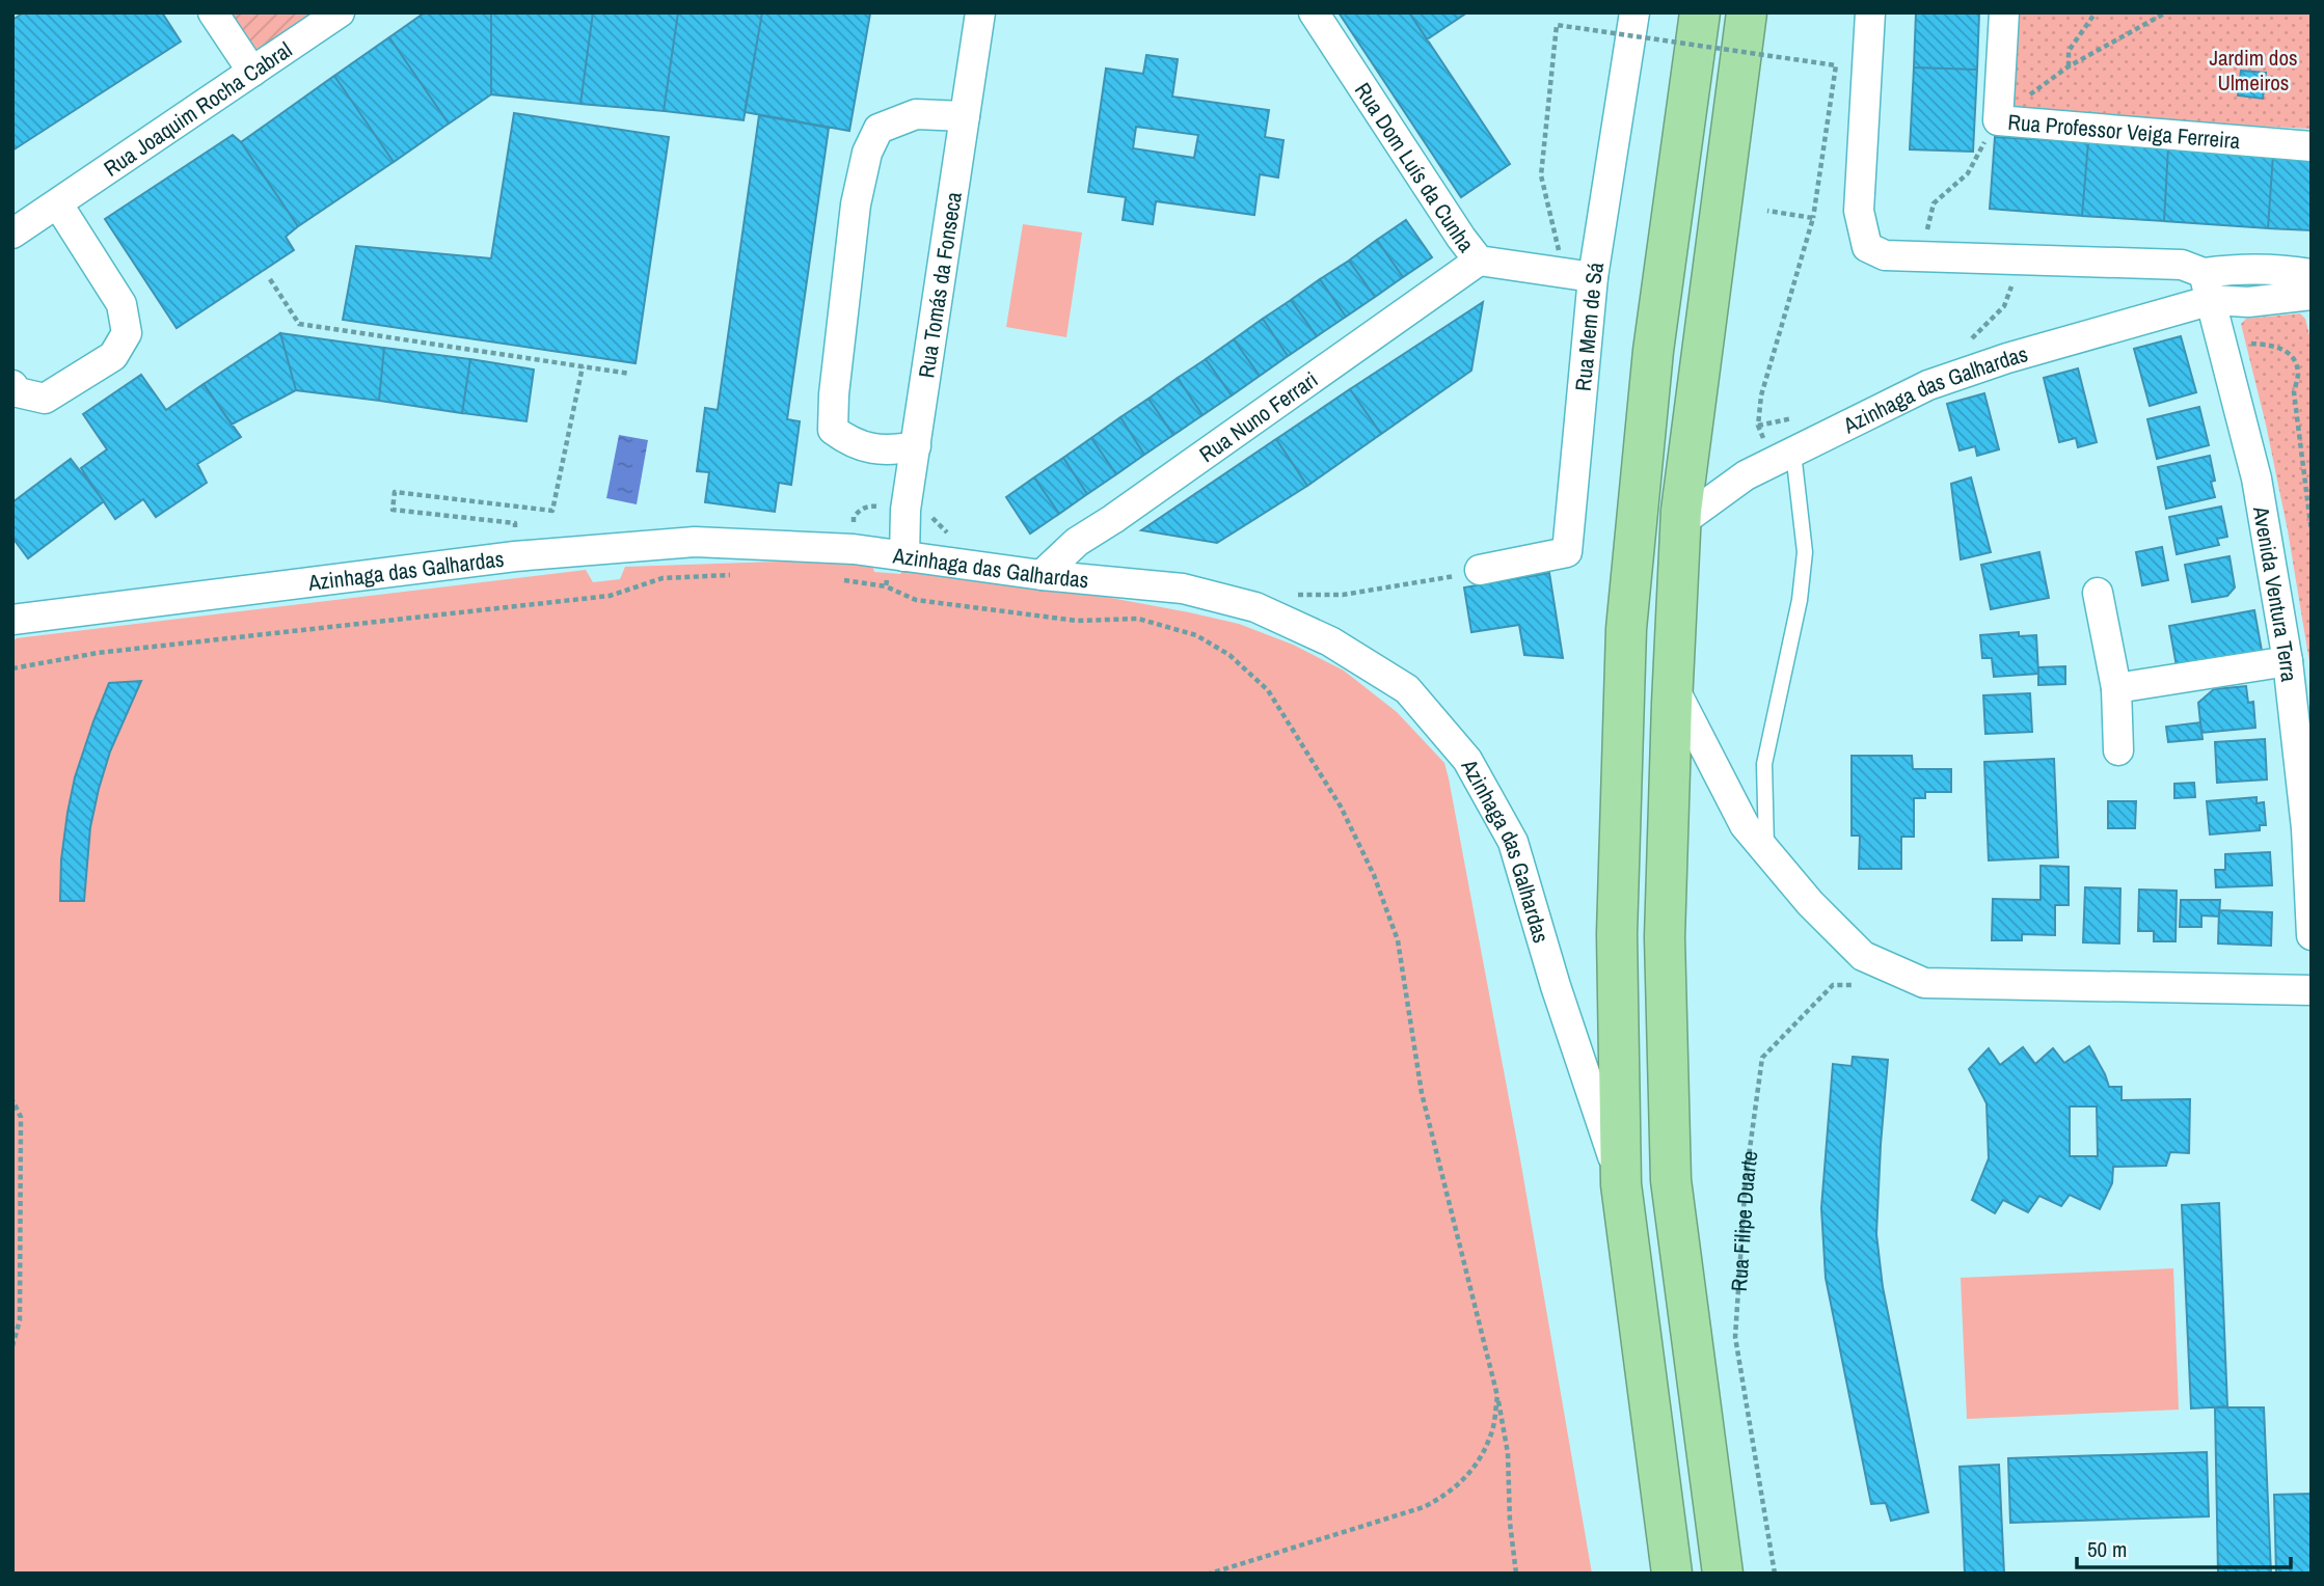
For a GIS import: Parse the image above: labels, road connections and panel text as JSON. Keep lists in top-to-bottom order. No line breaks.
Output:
{"streets":{"street":["Rua Joaquim Rocha Cabral","Rua Professor Veiga Ferreira","Rua Dom Luís da Cunha","Rua Tomás da Fonseca","Rua Mem de Sá","Azinhaga das Galhardas","Rua Nuno Ferrari","Avenida Ventura Terra"],"path":["Rua Filipe Duarte"]},"crossings":[["Rua Dom Luís da Cunha","Rua Mem de Sá"],["Rua Dom Luís da Cunha","Rua Nuno Ferrari"],["Rua Tomás da Fonseca","Azinhaga das Galhardas"],["Azinhaga das Galhardas","Rua Nuno Ferrari"],["Azinhaga das Galhardas","Avenida Ventura Terra"]],"parks":["Jardim dos Ulmeiros"],"scale_bar":"50 m"}
